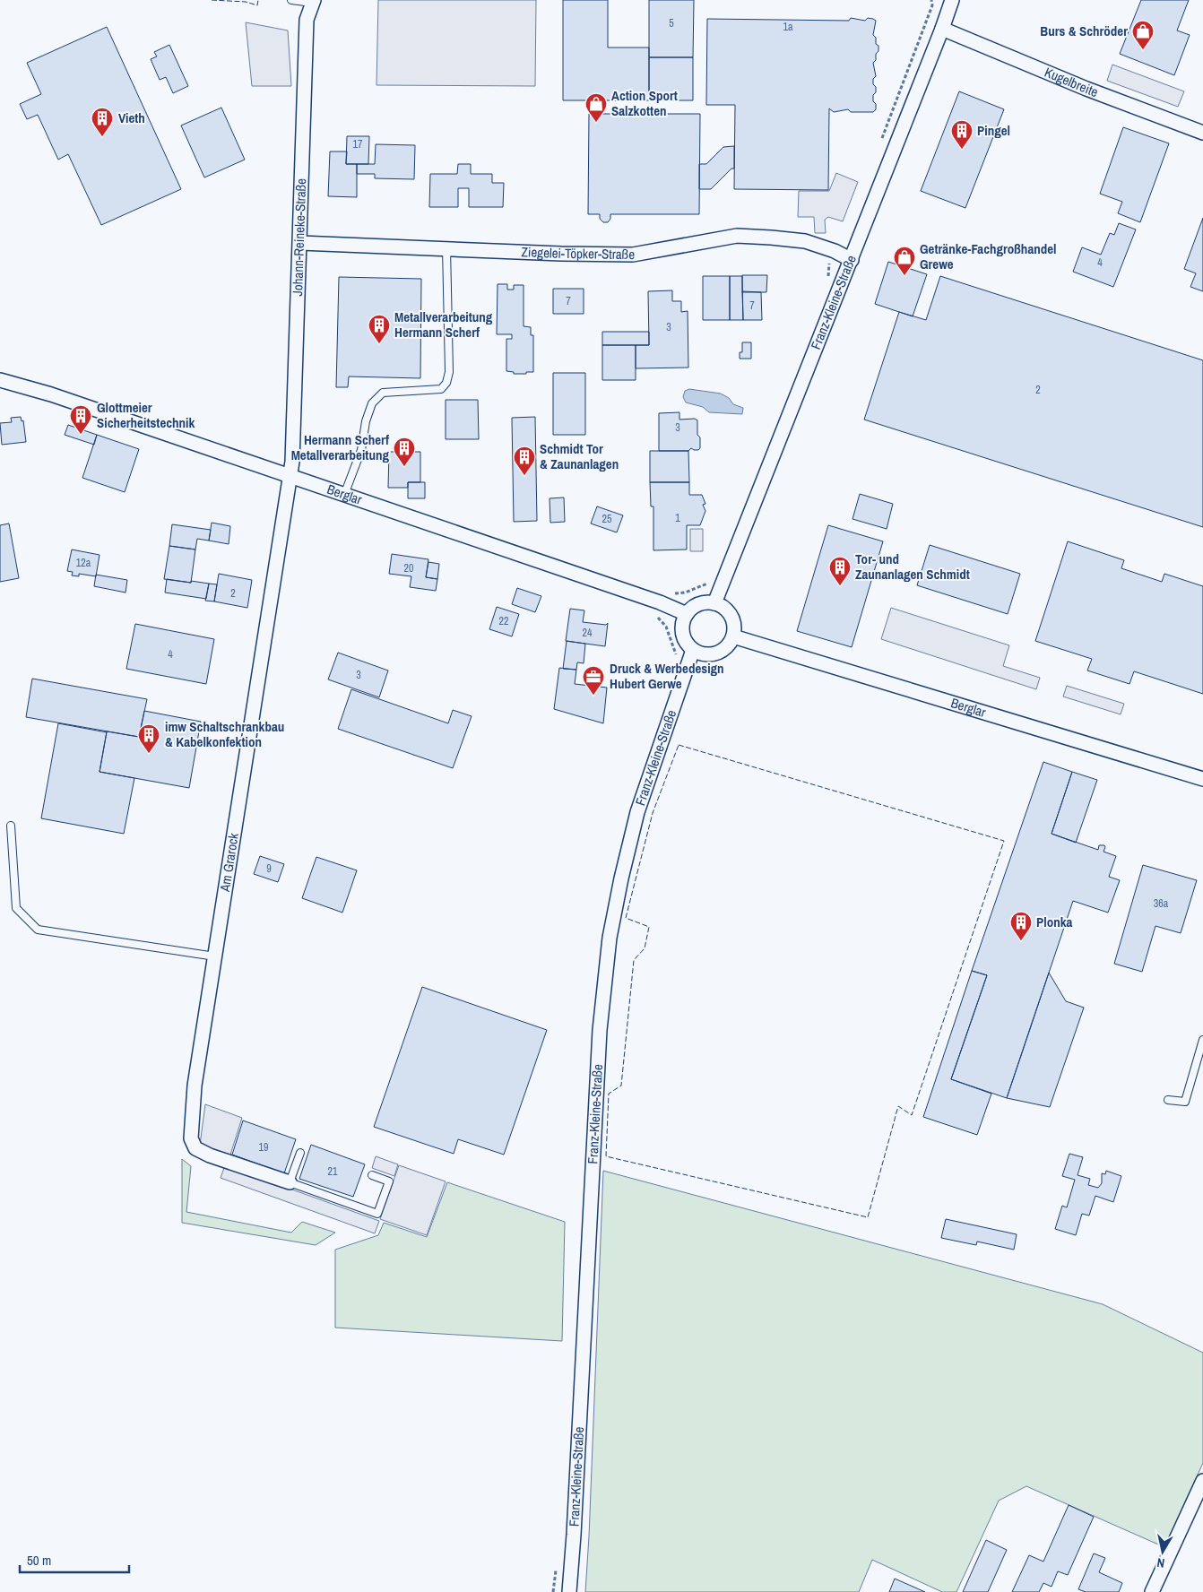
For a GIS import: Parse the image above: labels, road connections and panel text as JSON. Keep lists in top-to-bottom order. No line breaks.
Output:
{"streets":{"street":["Kugelbreite","Johann-Reineke-Straße","Ziegelei-Töpker-Straße","Franz-Kleine-Straße","Berglar","Am Grarock"]},"crossings":[["Kugelbreite","Franz-Kleine-Straße"],["Johann-Reineke-Straße","Ziegelei-Töpker-Straße"],["Johann-Reineke-Straße","Berglar"],["Johann-Reineke-Straße","Am Grarock"],["Ziegelei-Töpker-Straße","Franz-Kleine-Straße"],["Franz-Kleine-Straße","Berglar"],["Berglar","Am Grarock"]],"places":{"shop":["Burs & Schröder","Action Sport Salzkotten","Getränke-Fachgroßhandel Grewe"],"building":["Vieth","Pingel","Metallverarbeitung Hermann Scherf","Glottmeier Sicherheitstechnik","Hermann Scherf Metallverarbeitung","Schmidt Tor & Zaunanlagen","Tor- und Zaunanlagen Schmidt","imw Schaltschrankbau & Kabelkonfektion","Plonka"],"office":["Druck & Werbedesign Hubert Gerwe"]},"house_numbers":["5","1a","17","4","7","7","3","2","3","1","25","12a","20","2","22","24","4","3","9","36a","19","21"],"scale_bar":"50 m","north":"bottom"}
